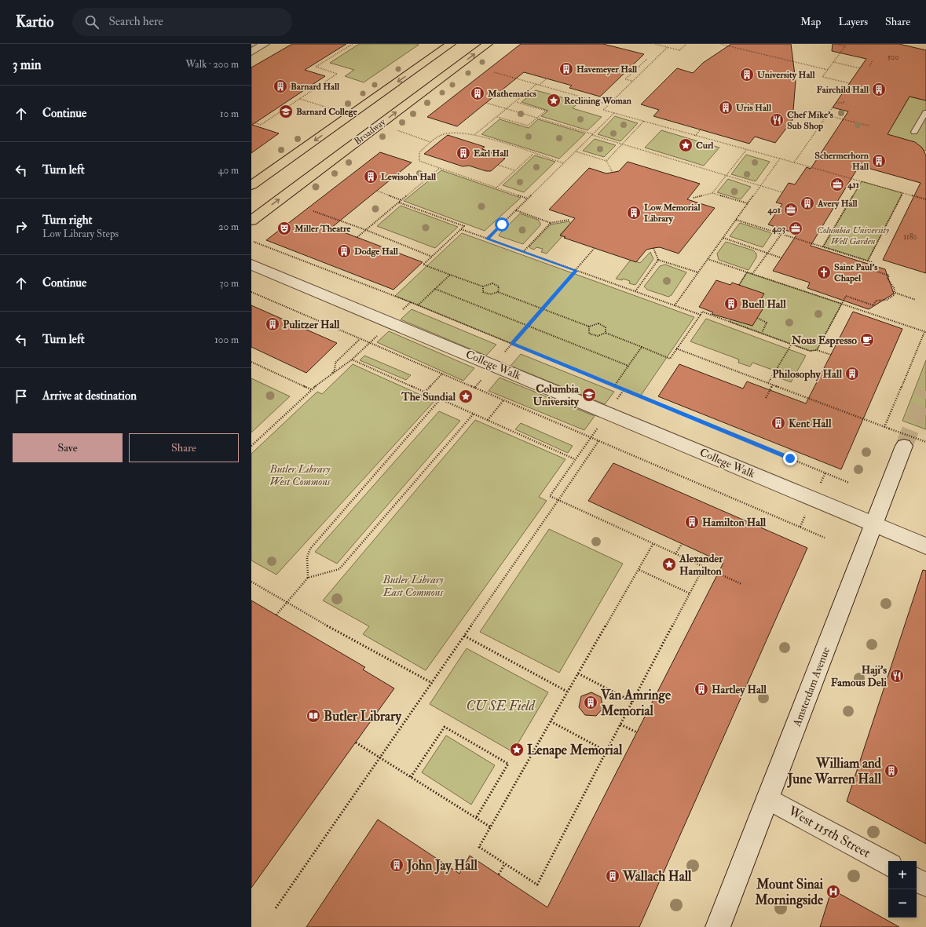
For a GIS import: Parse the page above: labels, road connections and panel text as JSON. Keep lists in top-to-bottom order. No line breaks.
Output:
{"streets":{"main road":["Broadway"],"street":["College Walk","Amsterdam Avenue","West 115th Street"]},"crossings":[["College Walk","Amsterdam Avenue"],["Amsterdam Avenue","West 115th Street"]],"parks":["Columbia University Well Garden","Butler Library West Commons","Butler Library East Commons","CU SE Field"],"places":{"building":["Havemeyer Hall","University Hall","Barnard Hall","Fairchild Hall","Mathematics","Uris Hall","Earl Hall","Schermerhorn Hall","Lewisohn Hall","Avery Hall","Low Memorial Library","Dodge Hall","Buell Hall","Pulitzer Hall","Philosophy Hall","Kent Hall","Hamilton Hall","Hartley Hall","Van Amringe Memorial","William and June Warren Hall","John Jay Hall","Wallach Hall"],"place":["Reclining Woman","Curl","The Sundial","Alexander Hamilton","Lenape Memorial"],"school or university":["Barnard College","Columbia University"],"restaurant":["Chef Mike's Sub Shop","Haji's Famous Deli"],"office":["411","401","403"],"theatre":["Miller Theatre"],"church":["Saint Paul's Chapel"],"cafe":["Nous Espresso"],"library":["Butler Library"],"hospital":["Mount Sinai Morningside"]},"house_numbers":["500","1180"],"page":{"header":"Kartio","search":"Search here","nav":["Map","Layers","Share"],"heading":["3 min","Walk · 200 m"],"list":[["Continue","10 m"],["Turn left","40 m"],["Turn right","Low Library Steps","20 m"],["Continue","30 m"],["Turn left","100 m"],"Arrive at destination"],"buttons":["Save","Share"],"map_buttons":["+","−"]}}
